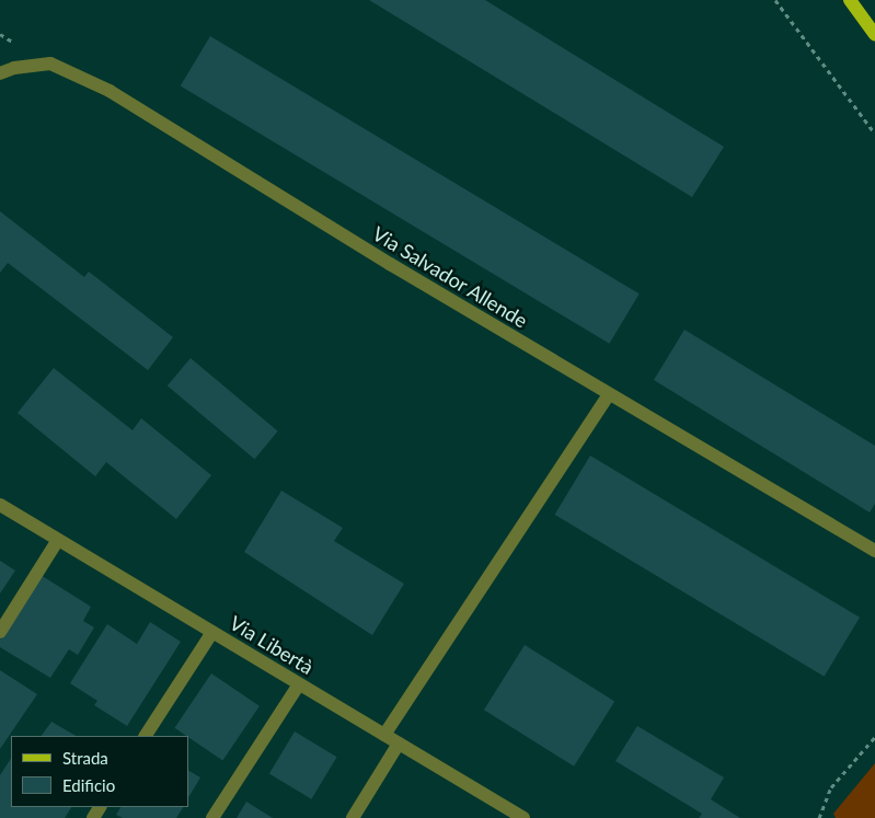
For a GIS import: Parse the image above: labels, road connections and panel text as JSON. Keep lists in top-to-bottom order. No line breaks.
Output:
{"streets":{"street":["Via Salvador Allende","Via Libertà"]},"legend":["Strada","Edificio"]}
